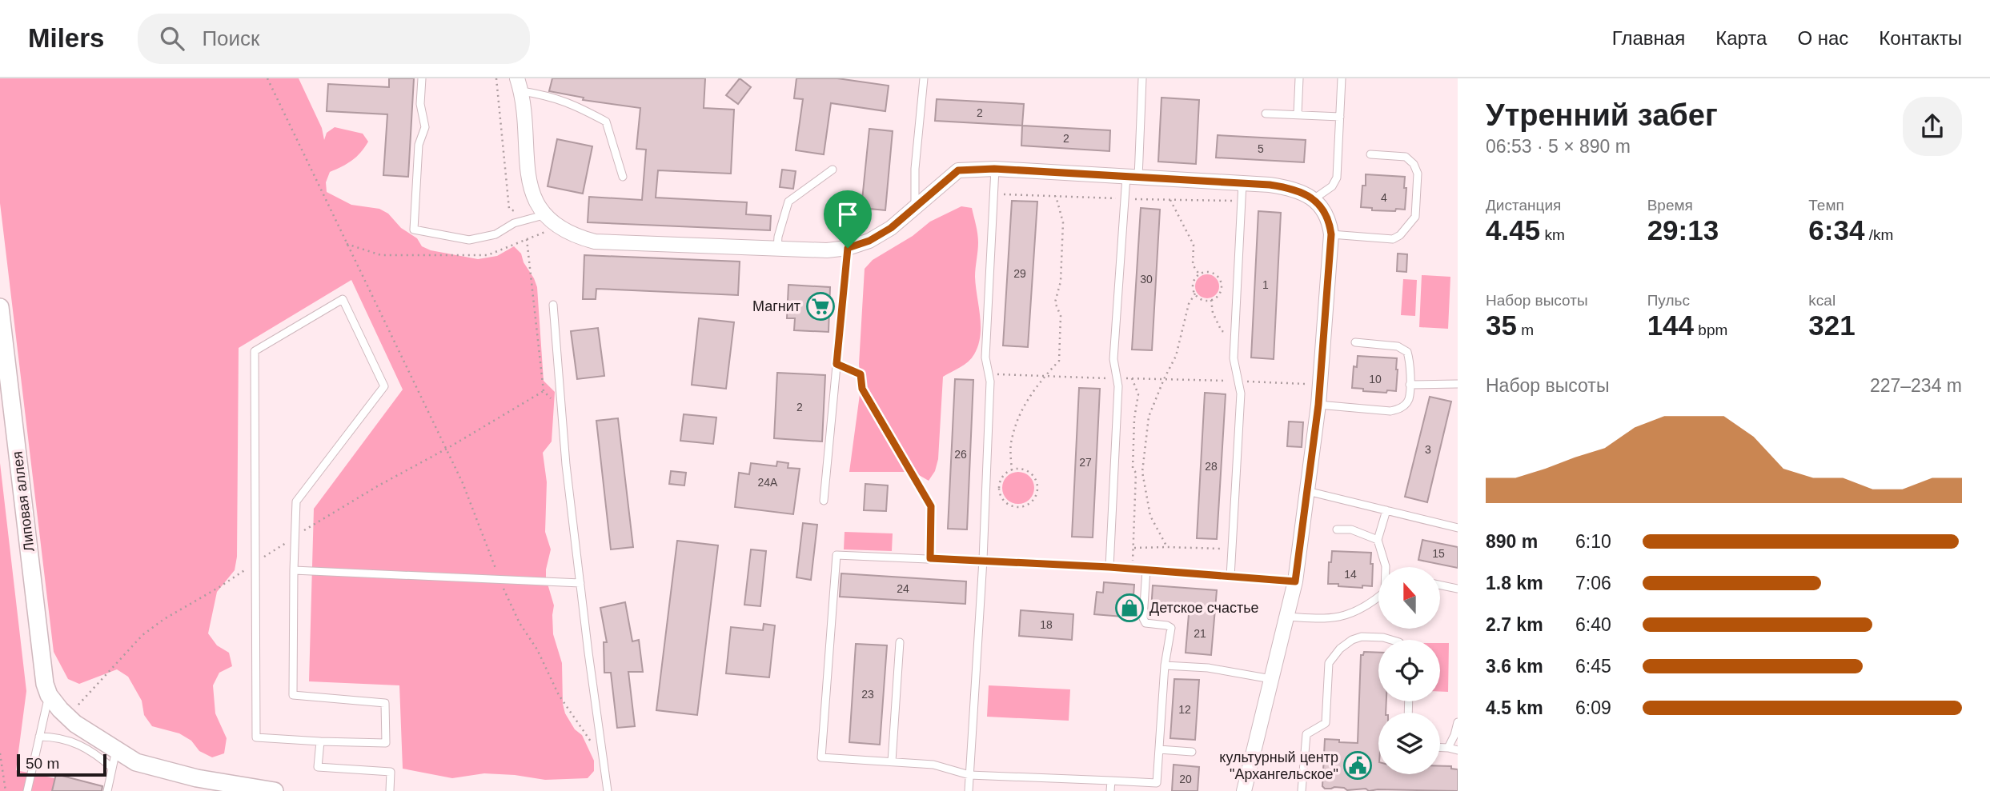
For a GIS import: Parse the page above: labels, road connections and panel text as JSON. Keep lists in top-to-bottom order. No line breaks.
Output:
{"streets":{"street":["Липовая аллея"]},"places":{"supermarket":["Магнит"],"shop":["Детское счастье"],"public building":["культурный центр \"Архангельское\""]},"house_numbers":["2","2","5","4","29","30","1","10","2","3","26","27","28","24А","15","14","24","18","21","23","12","20"],"scale_bar":"50 m","north":"top","page":{"header":"Milers","search":"Поиск","nav":["Главная","Карта","О нас","Контакты"],"heading":["Утренний забег","06:53 · 5 × 890 m"],"stats":[["Дистанция","4.45 km"],["Время","29:13"],["Темп","6:34 /km"],["Набор высоты","35 m"],["Пульс","144 bpm"],["kcal","321"]],"chart":["Набор высоты","227–234 m"],"list":[{"name":"890 m","note":"6:10"},{"name":"1.8 km","note":"7:06"},{"name":"2.7 km","note":"6:40"},{"name":"3.6 km","note":"6:45"},{"name":"4.5 km","note":"6:09"}],"scale":"50 m"}}
